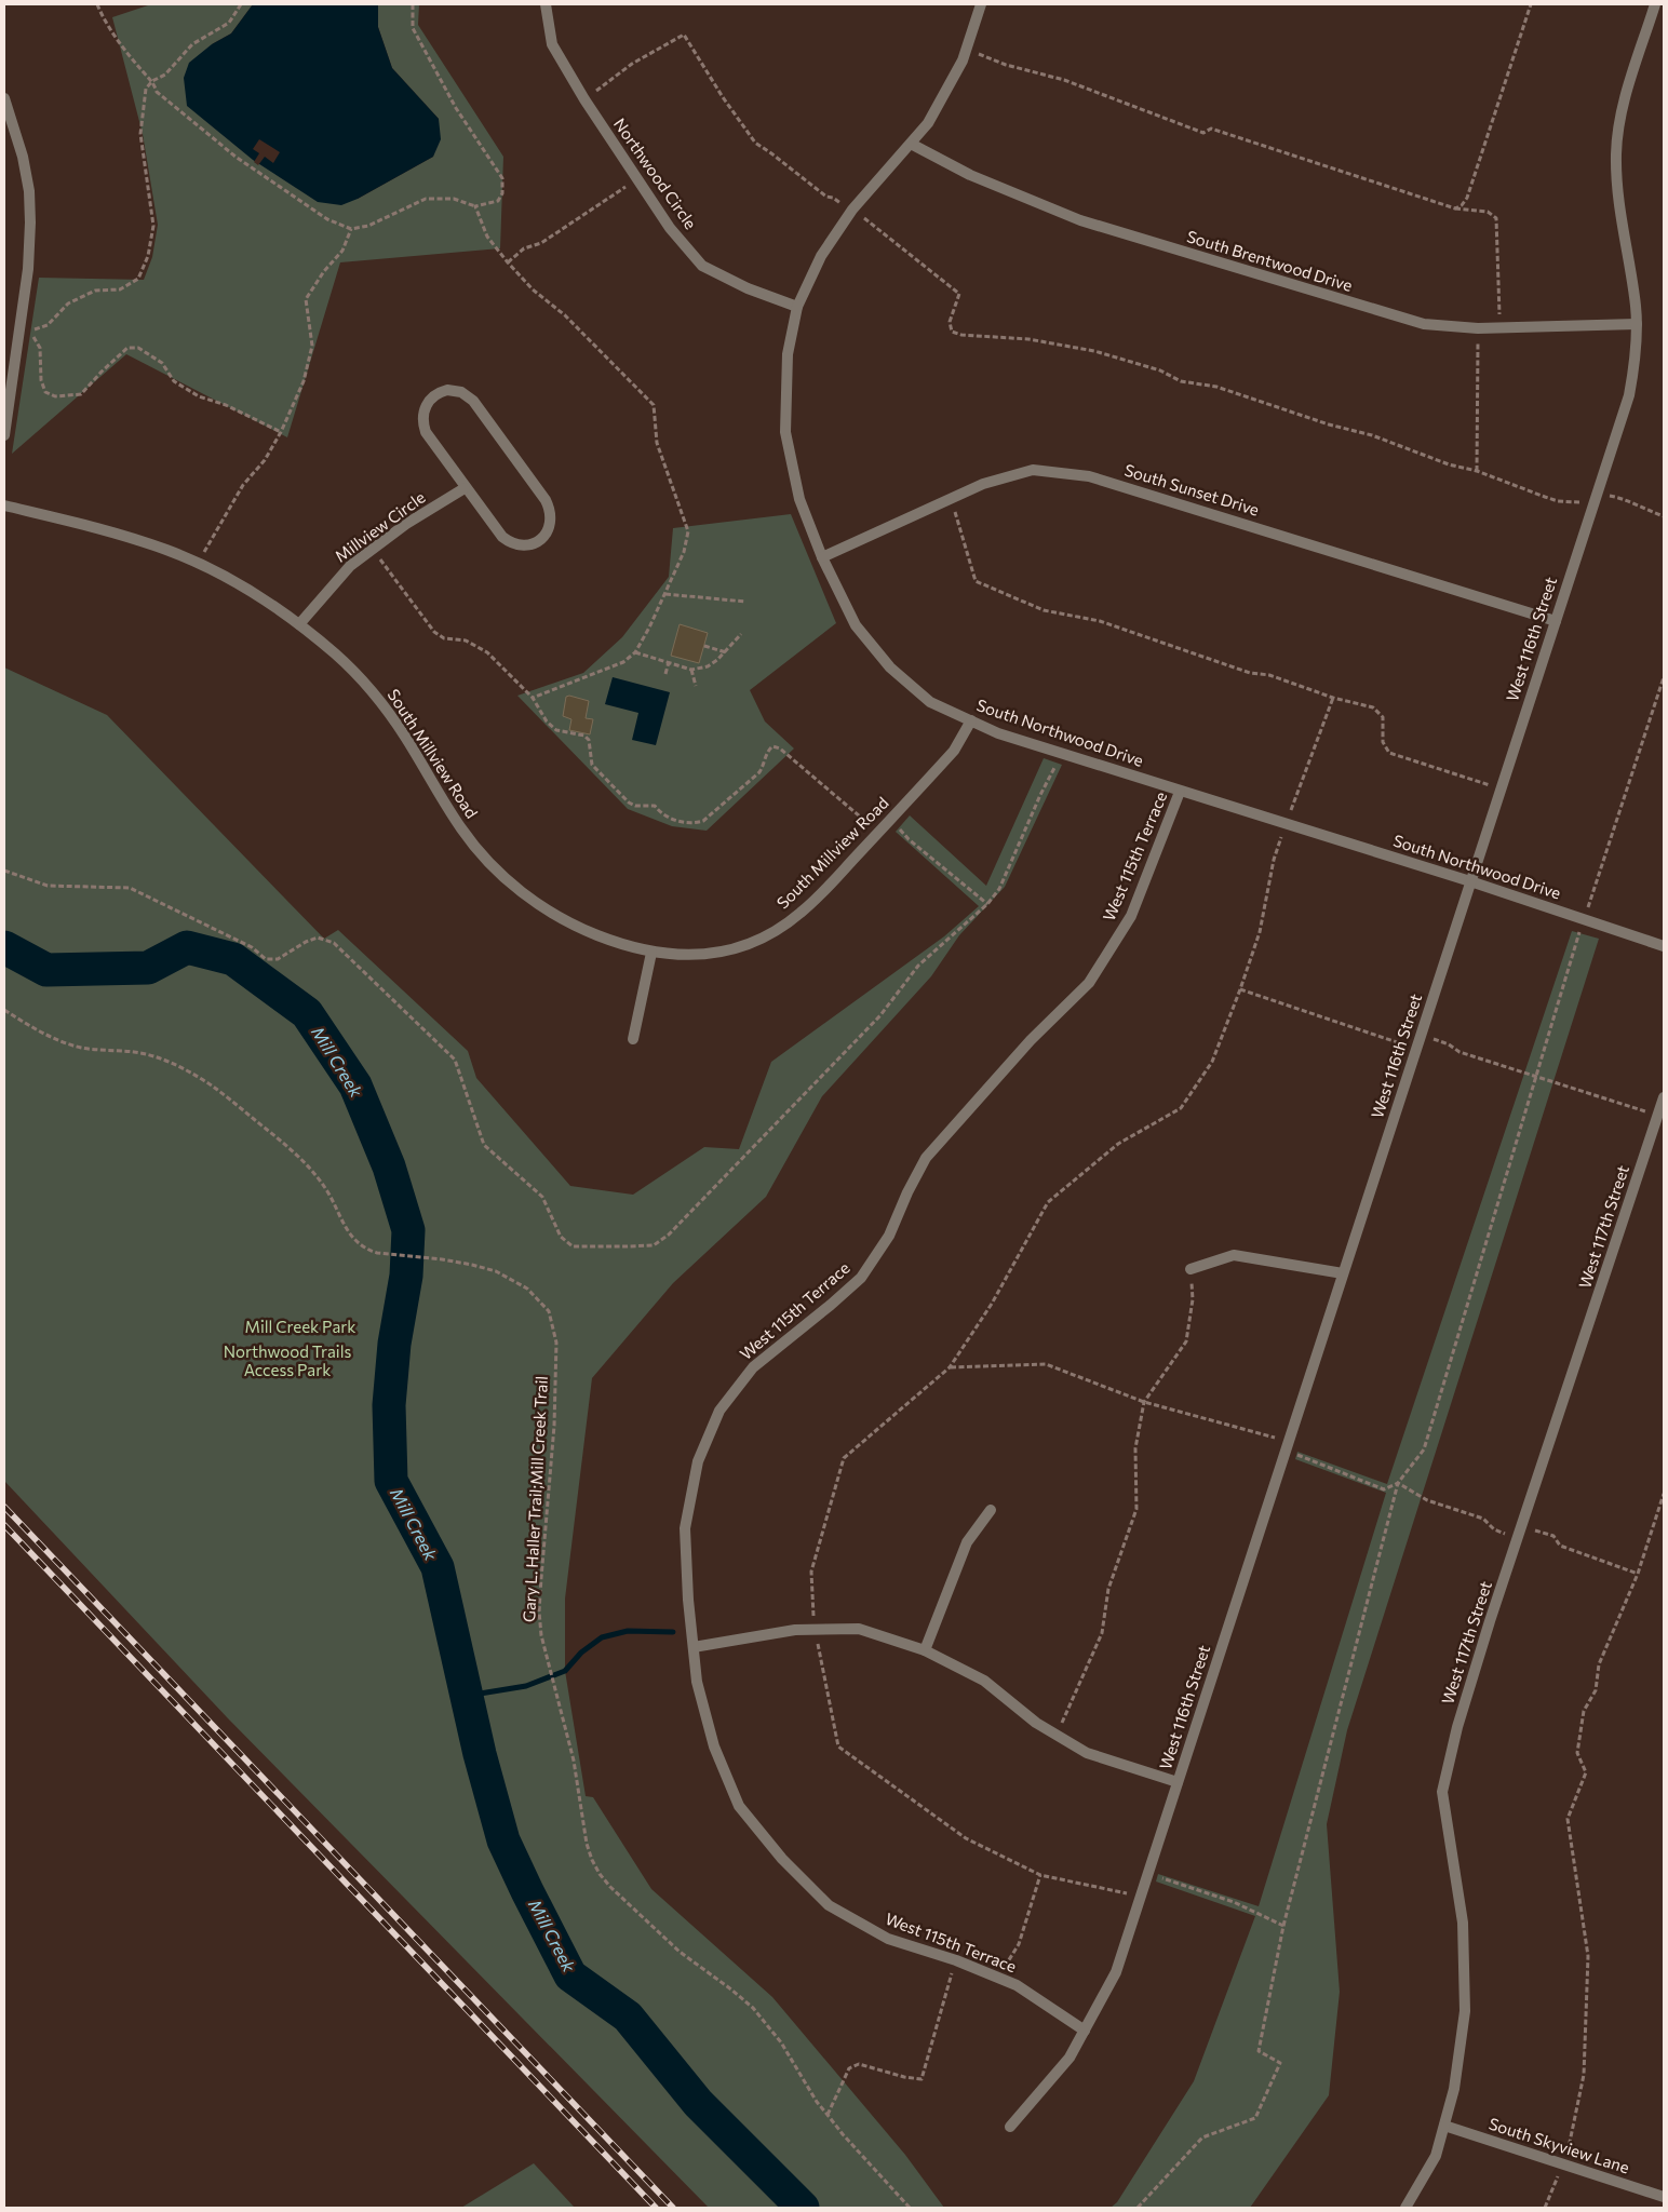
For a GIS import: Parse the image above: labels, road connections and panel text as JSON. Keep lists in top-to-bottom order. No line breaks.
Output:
{"streets":{"street":["Northwood Circle","South Brentwood Drive","South Sunset Drive","Millview Circle","West 116th Street","South Northwood Drive","South Millview Road","West 115th Terrace","West 117th Street","South Skyview Lane"],"path":["Gary L. Haller Trail;Mill Creek Trail"]},"crossings":[["Northwood Circle","South Northwood Drive"],["South Brentwood Drive","West 116th Street"],["South Brentwood Drive","South Northwood Drive"],["South Sunset Drive","West 116th Street"],["South Sunset Drive","South Northwood Drive"],["Millview Circle","South Millview Road"],["West 116th Street","South Northwood Drive"],["West 116th Street","West 115th Terrace"],["South Northwood Drive","South Millview Road"],["South Northwood Drive","West 115th Terrace"],["West 117th Street","South Skyview Lane"]],"water":["Mill Creek"],"parks":["Mill Creek Park","Northwood Trails Access Park"]}
